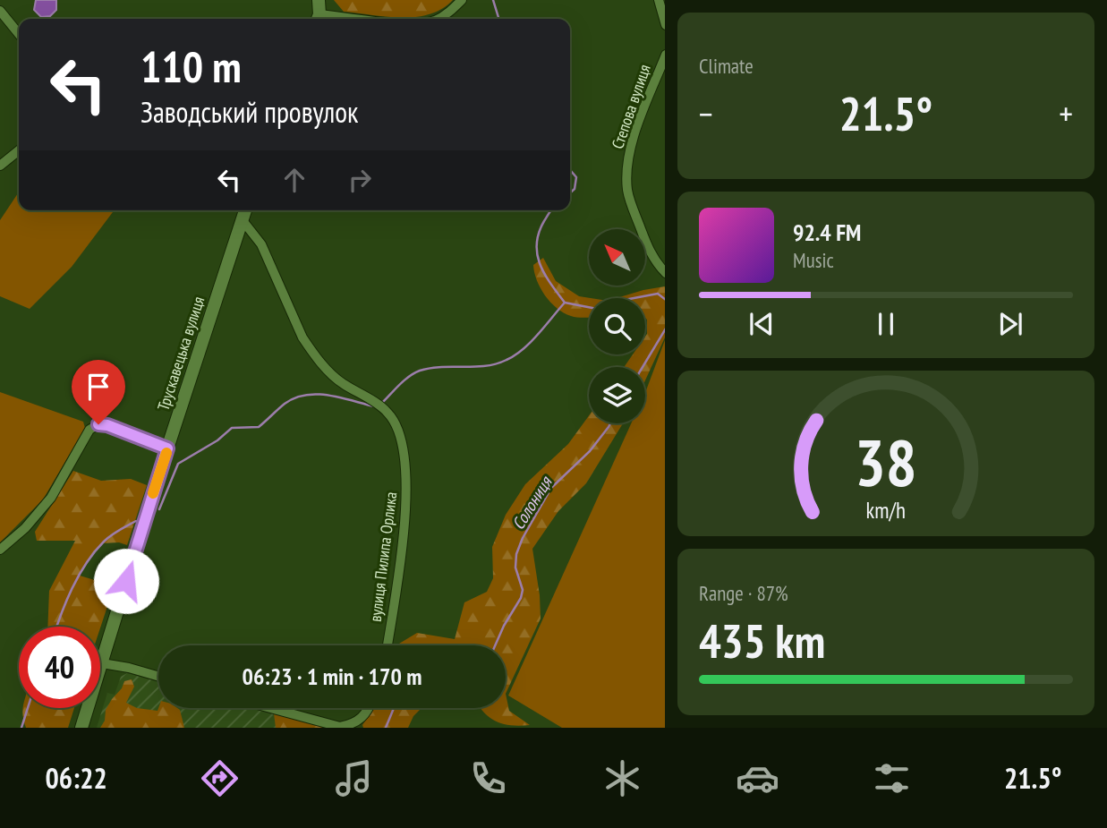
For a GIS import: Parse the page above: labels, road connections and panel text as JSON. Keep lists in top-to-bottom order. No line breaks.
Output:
{"streets":{"street":["Степова вулиця","Трускавецька вулиця","вулиця Пилипа Орлика"]},"crossings":[["Трускавецька вулиця","вулиця Пилипа Орлика"]],"water":["Солониця"],"north":"top left","page":{"tile":["Climate",["Range · 87%","435 km"]],"turn":["110 m","Заводський провулок"],"heat":["−","21.5°","+"],"song":["92.4 FM","Music"],"limit":"40","trip":"06:23 · 1 min · 170 m","tabs":["06:22","21.5°"],"gauge":["38","km/h"]}}
